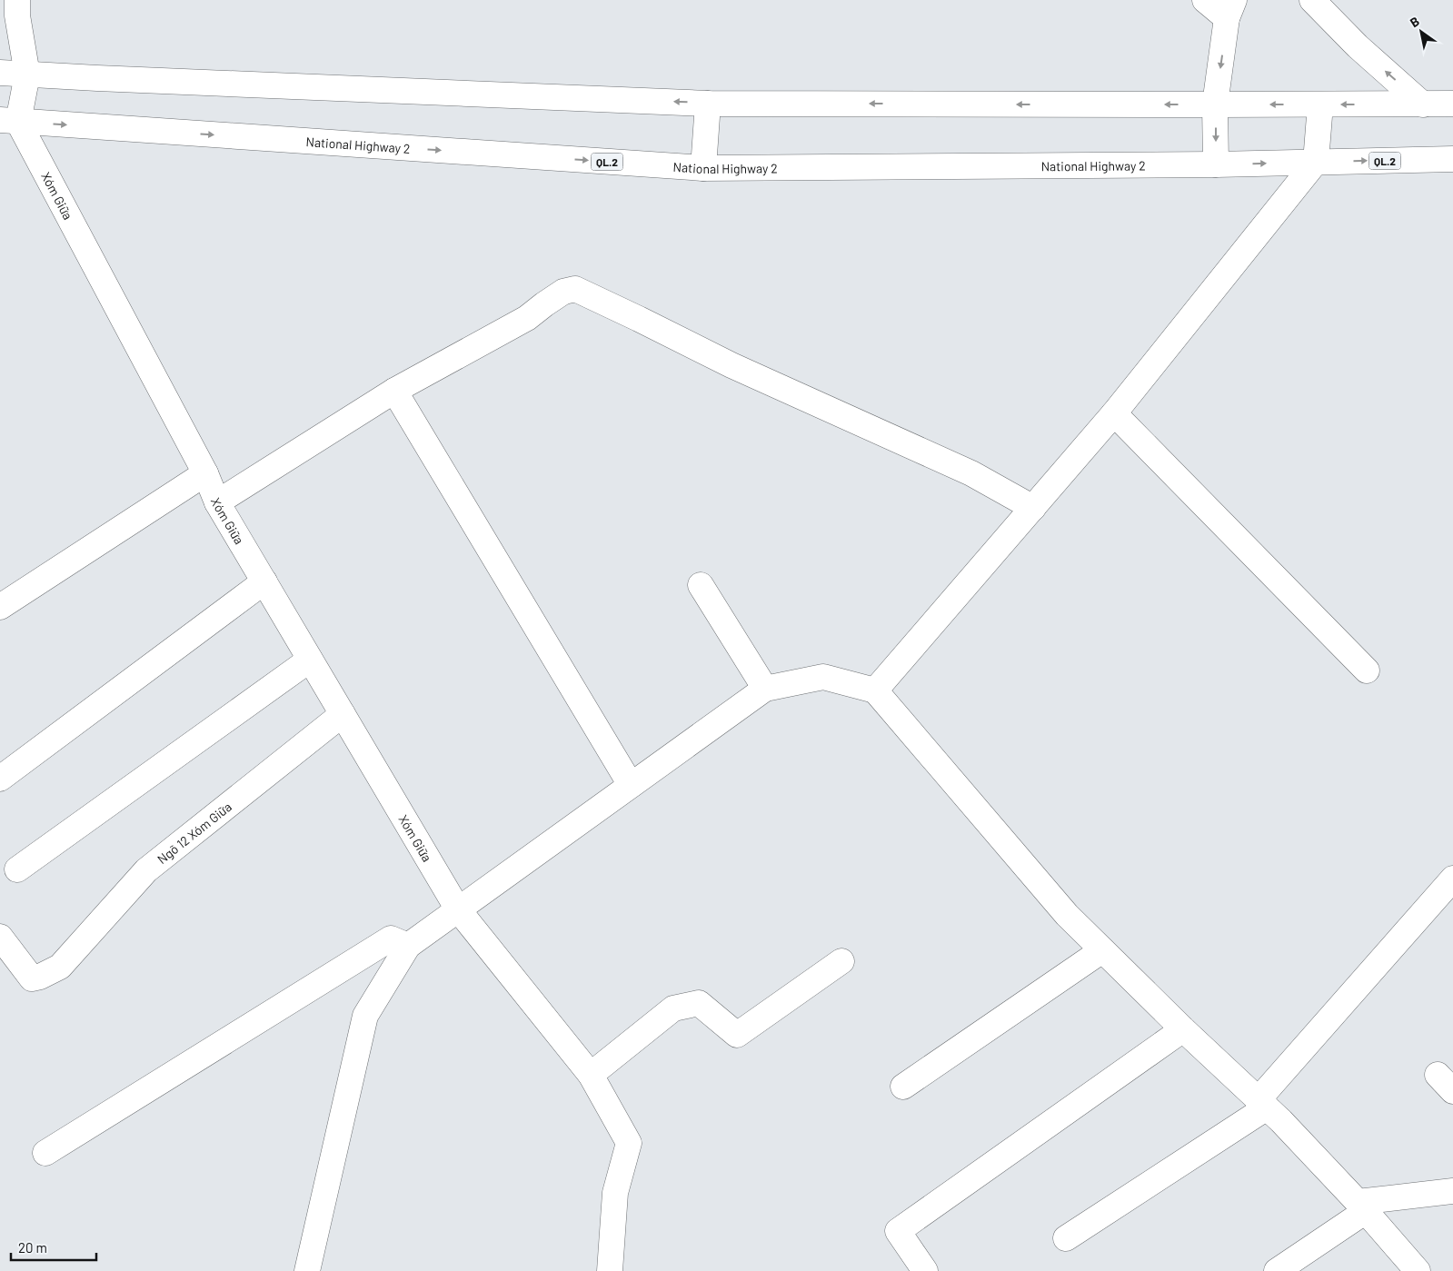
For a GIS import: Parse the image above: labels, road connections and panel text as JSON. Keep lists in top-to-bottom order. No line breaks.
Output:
{"streets":{"main road":["National Highway 2","QL.2","Xóm Giữa","Ngõ 12 Xóm Giữa"]},"crossings":[["National Highway 2","Xóm Giữa"],["Xóm Giữa","Ngõ 12 Xóm Giữa"]],"scale_bar":"20 m","north":"top left"}
